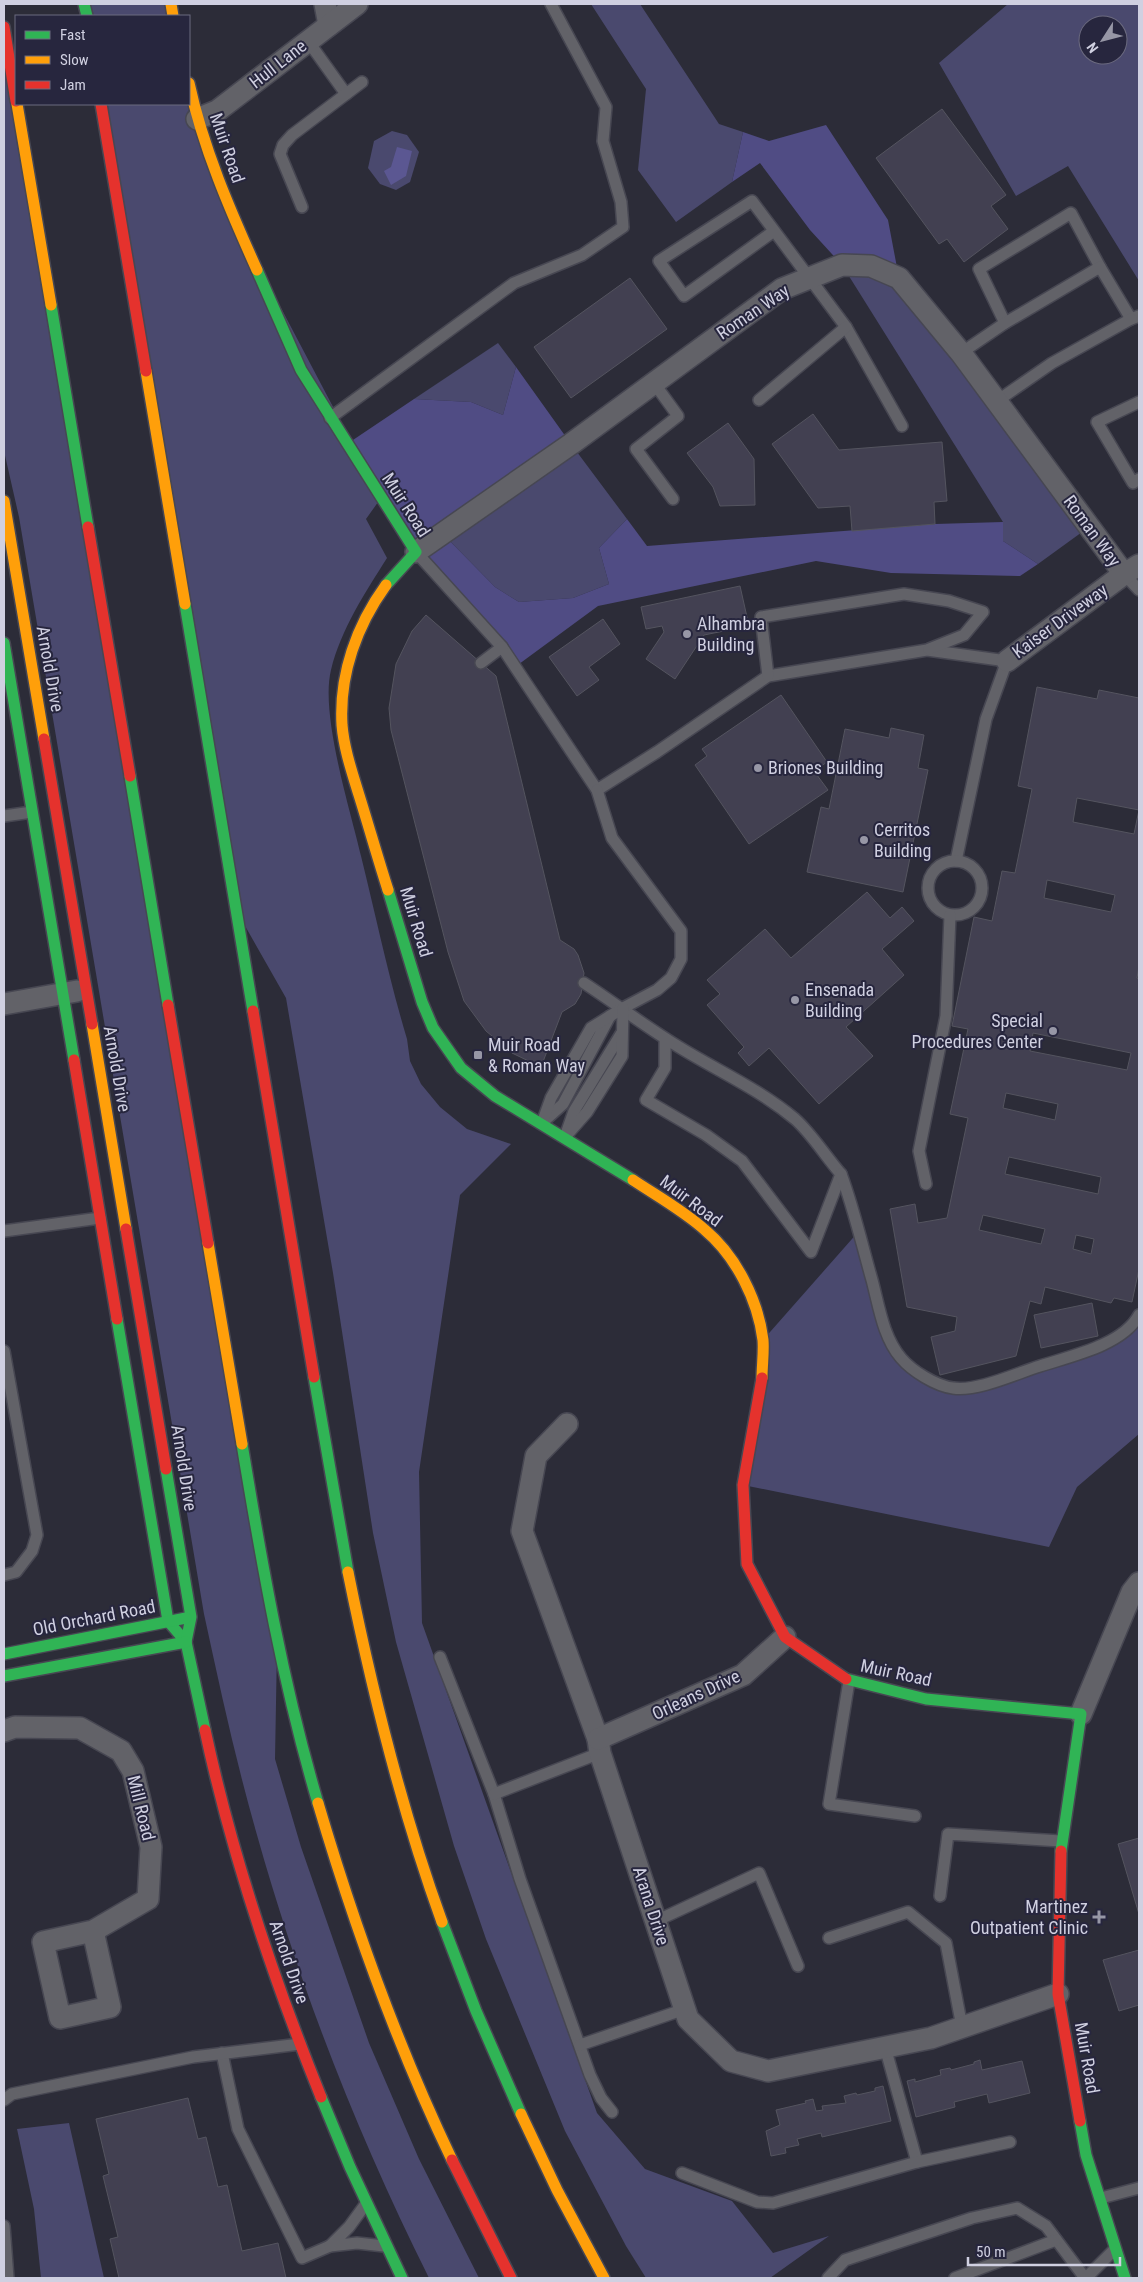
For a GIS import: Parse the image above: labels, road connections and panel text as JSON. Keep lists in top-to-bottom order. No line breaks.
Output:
{"streets":{"main road":["Muir Road","Arnold Drive","Old Orchard Road"],"street":["Hull Lane","Roman Way","Kaiser Driveway","Orleans Drive","Mill Road","Arana Drive"]},"crossings":[["Hull Lane","Muir Road"],["Muir Road","Roman Way"],["Muir Road","Orleans Drive"],["Muir Road","Arana Drive"],["Roman Way","Kaiser Driveway"],["Arnold Drive","Old Orchard Road"],["Orleans Drive","Arana Drive"]],"places":{"other":["Alhambra Building","Briones Building","Cerritos Building","Ensenada Building","Special Procedures Center"],"transit":["Muir Road & Roman Way"],"health":["Martinez Outpatient Clinic"]},"legend":["Fast","Slow","Jam"],"scale_bar":"50 m","north":"bottom left"}
